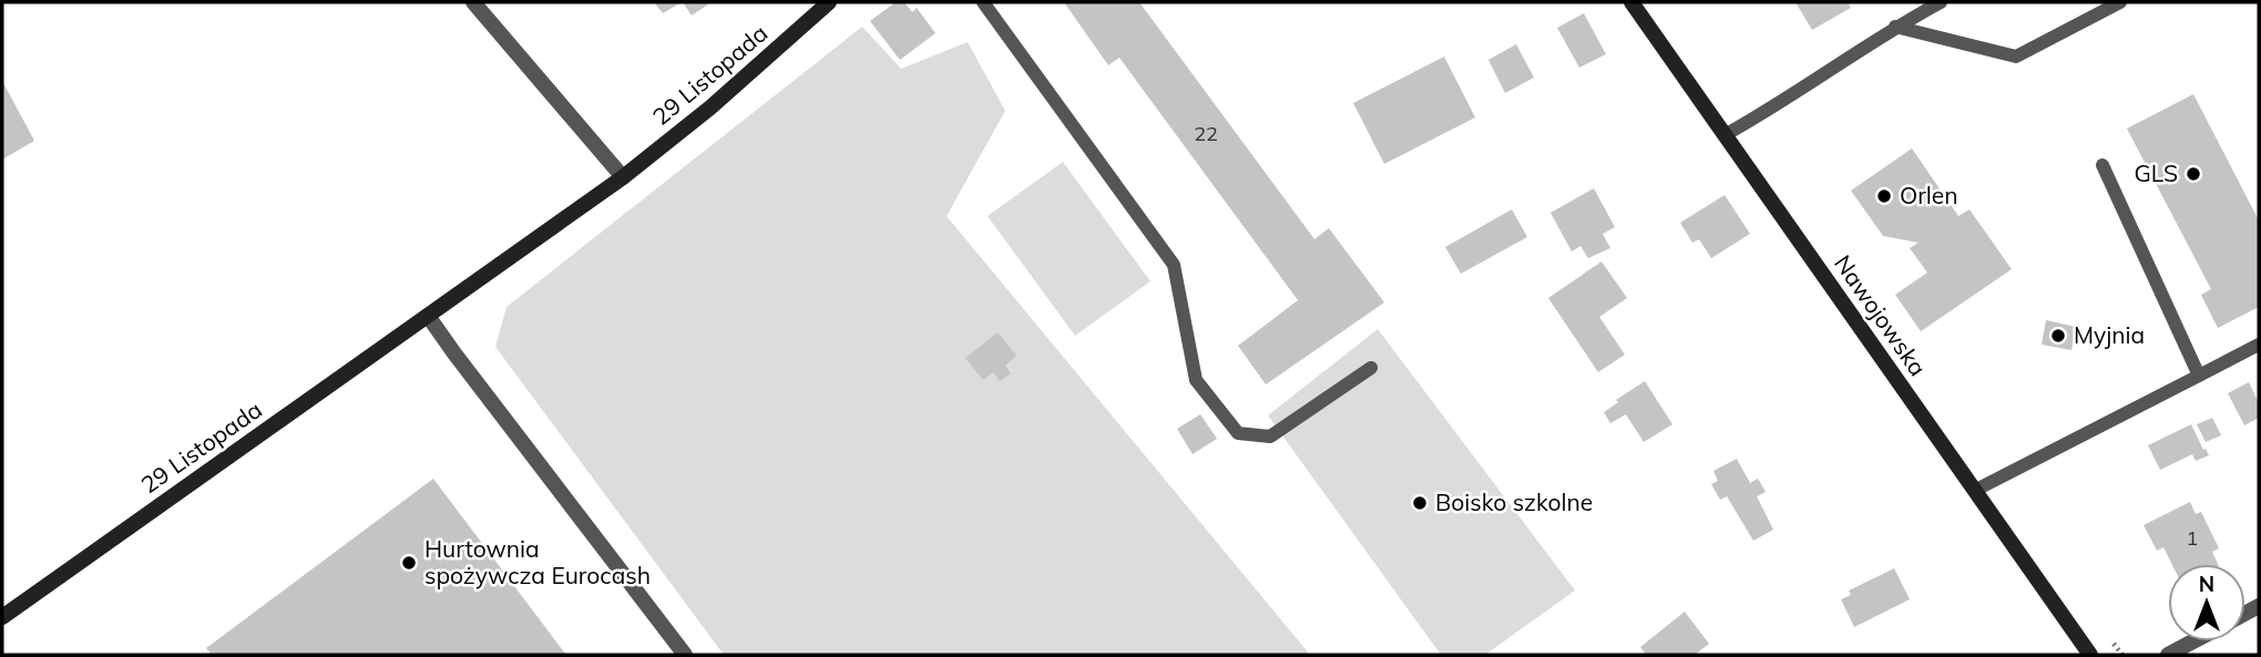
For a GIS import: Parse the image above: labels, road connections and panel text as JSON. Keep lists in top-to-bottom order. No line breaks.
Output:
{"streets":{"street":["29 Listopada","Nawojowska"]},"places":["GLS","Orlen","Myjnia","Boisko szkolne","Hurtownia spożywcza Eurocash"],"house_numbers":["22","1"],"north":"top"}
